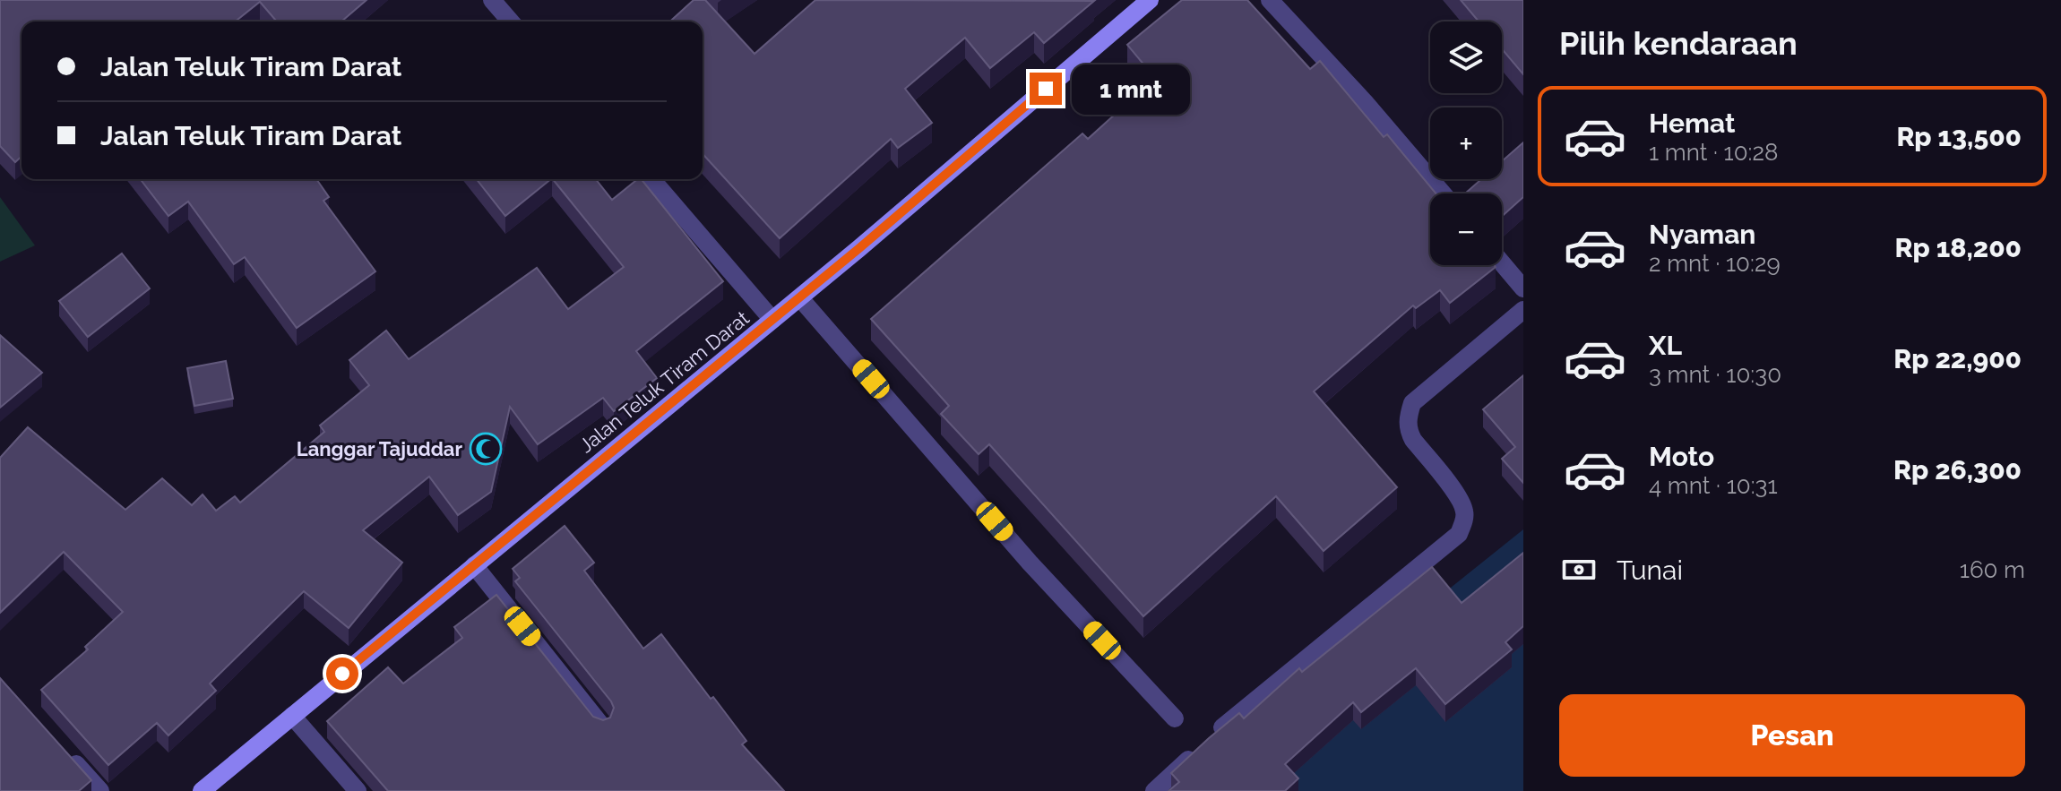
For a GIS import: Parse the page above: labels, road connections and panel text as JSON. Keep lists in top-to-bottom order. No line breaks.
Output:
{"streets":{"street":["Jalan Teluk Tiram Darat"]},"places":{"mosque":["Langgar Tajuddar"]},"page":{"heading":"Pilih kendaraan","map_buttons":["+","−"],"banner":["Jalan Teluk Tiram Darat","Jalan Teluk Tiram Darat"],"bubble":"1 mnt","list":[{"name":"Hemat","note":"1 mnt · 10:28","value":"Rp 13,500"},{"name":"Nyaman","note":"2 mnt · 10:29","value":"Rp 18,200"},{"name":"XL","note":"3 mnt · 10:30","value":"Rp 22,900"},{"name":"Moto","note":"4 mnt · 10:31","value":"Rp 26,300"}],"pay":["Tunai","160 m"],"buttons":"Pesan"}}
